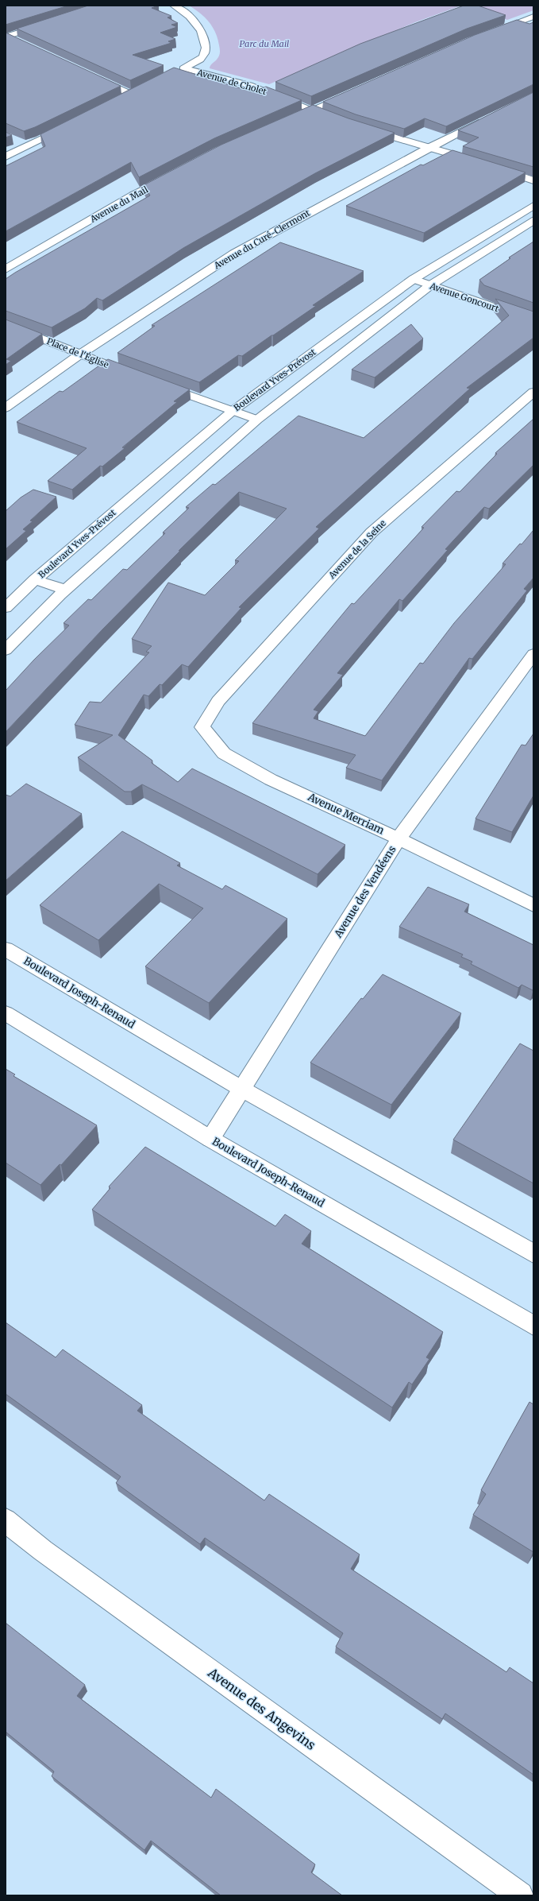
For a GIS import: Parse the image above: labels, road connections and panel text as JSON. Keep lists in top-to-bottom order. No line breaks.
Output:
{"streets":{"street":["Avenue de Cholet","Avenue du Mail","Avenue du Curé-Clermont","Avenue Goncourt","Place de l'Église","Boulevard Yves-Prévost","Avenue de la Seine","Avenue Merriam","Avenue des Vendéens","Boulevard Joseph-Renaud","Avenue des Angevins"]},"crossings":[["Avenue du Curé-Clermont","Place de l'Église"],["Avenue Goncourt","Boulevard Yves-Prévost"],["Avenue de la Seine","Avenue Merriam"],["Avenue Merriam","Avenue des Vendéens"],["Avenue des Vendéens","Boulevard Joseph-Renaud"]],"parks":["Parc du Mail"]}
